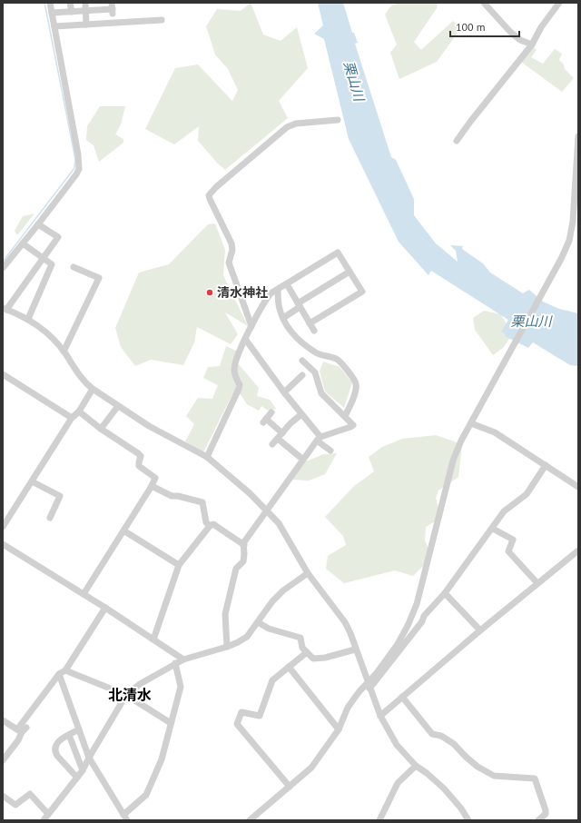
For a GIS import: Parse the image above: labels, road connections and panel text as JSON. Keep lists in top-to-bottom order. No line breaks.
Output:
{"districts":["北清水"],"water":["栗山川"],"places":["清水神社"],"scale_bar":"100 m"}
